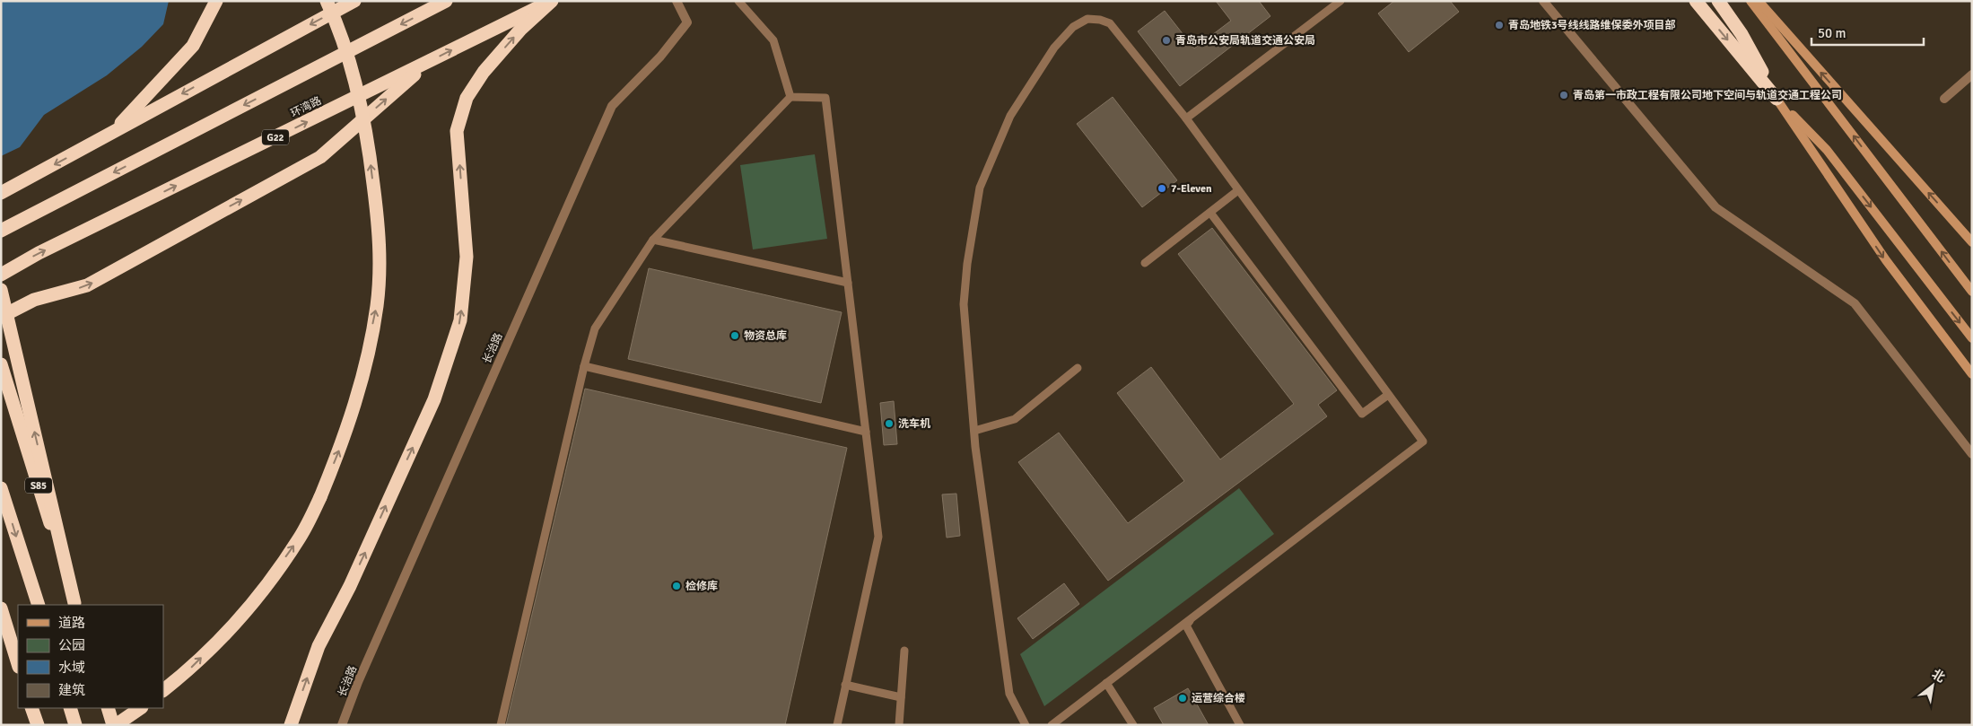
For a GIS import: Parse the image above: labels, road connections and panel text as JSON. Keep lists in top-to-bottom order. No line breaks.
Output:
{"streets":{"highway":["环湾路","G22","S85"],"street":["长治路"]},"places":["青岛地铁3号线线路维保委外项目部","青岛市公安局轨道交通公安局","青岛第一市政工程有限公司地下空间与轨道交通工程公司","7-Eleven","物资总库","洗车机","检修库","运营综合楼"],"legend":["道路","公园","水域","建筑"],"scale_bar":"50 m","north":"top right"}
